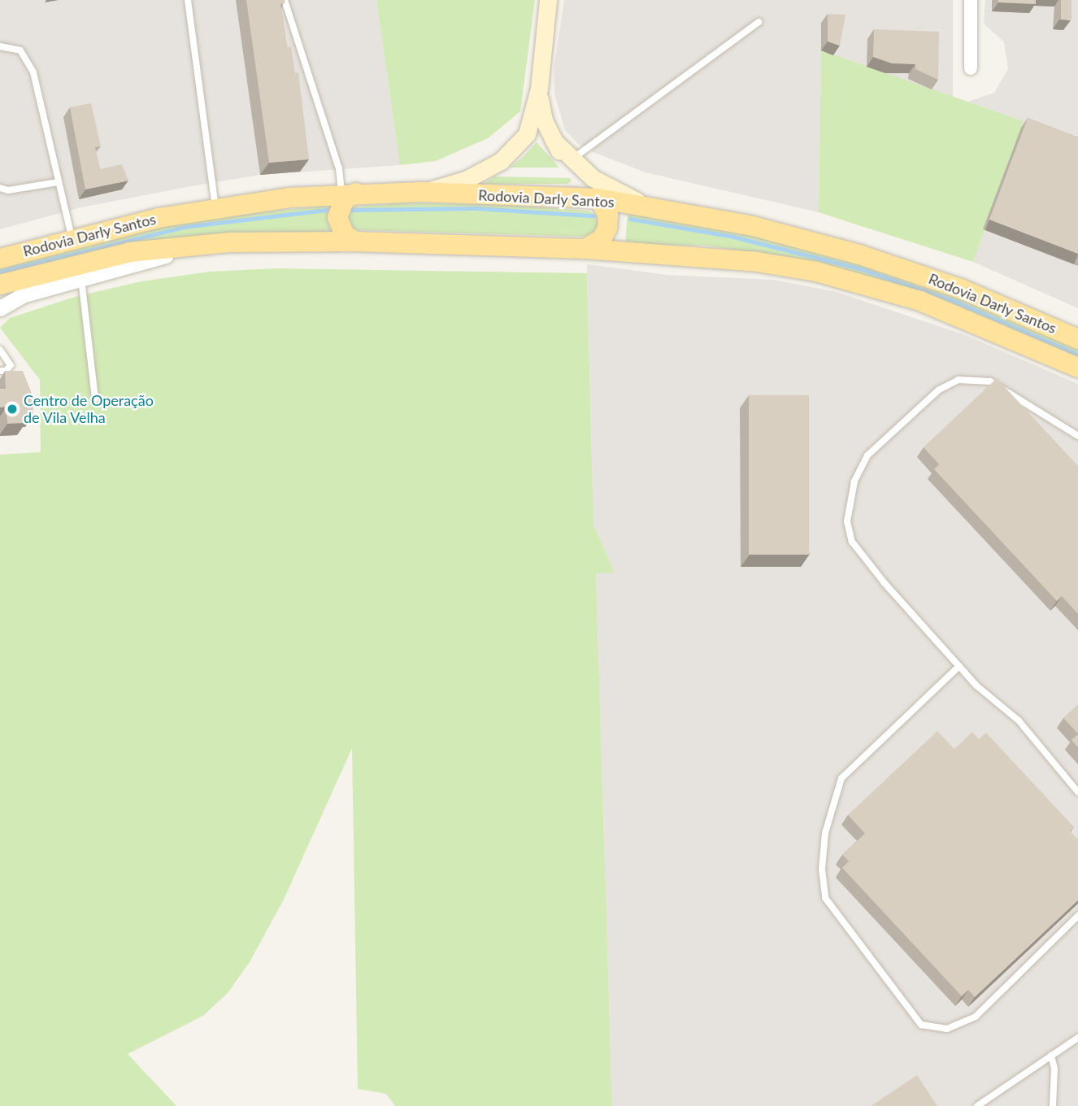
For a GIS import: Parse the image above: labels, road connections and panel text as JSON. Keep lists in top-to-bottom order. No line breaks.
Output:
{"streets":{"main road":["Rodovia Darly Santos"]},"places":["Centro de Operação de Vila Velha"]}
